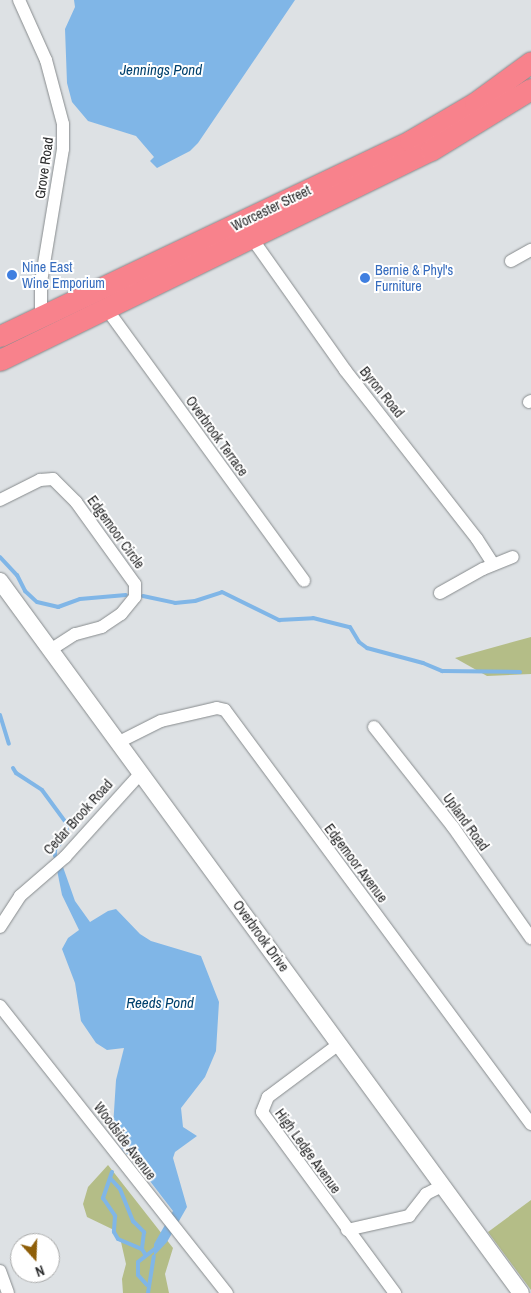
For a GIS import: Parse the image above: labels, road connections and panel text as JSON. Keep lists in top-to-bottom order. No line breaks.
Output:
{"streets":{"highway":["Worcester Street"],"street":["Grove Road","Byron Road","Overbrook Terrace","Edgemoor Circle","Cedar Brook Road","Upland Road","Edgemoor Avenue","Overbrook Drive","Woodside Avenue","High Ledge Avenue"]},"crossings":[["Grove Road","Worcester Street"],["Worcester Street","Byron Road"],["Worcester Street","Overbrook Terrace"],["Edgemoor Circle","Overbrook Drive"],["Cedar Brook Road","Overbrook Drive"],["Edgemoor Avenue","Overbrook Drive"],["Overbrook Drive","High Ledge Avenue"]],"water":["Jennings Pond","Reeds Pond"],"places":["Nine East Wine Emporium","Bernie & Phyl's Furniture"],"north":"bottom"}
